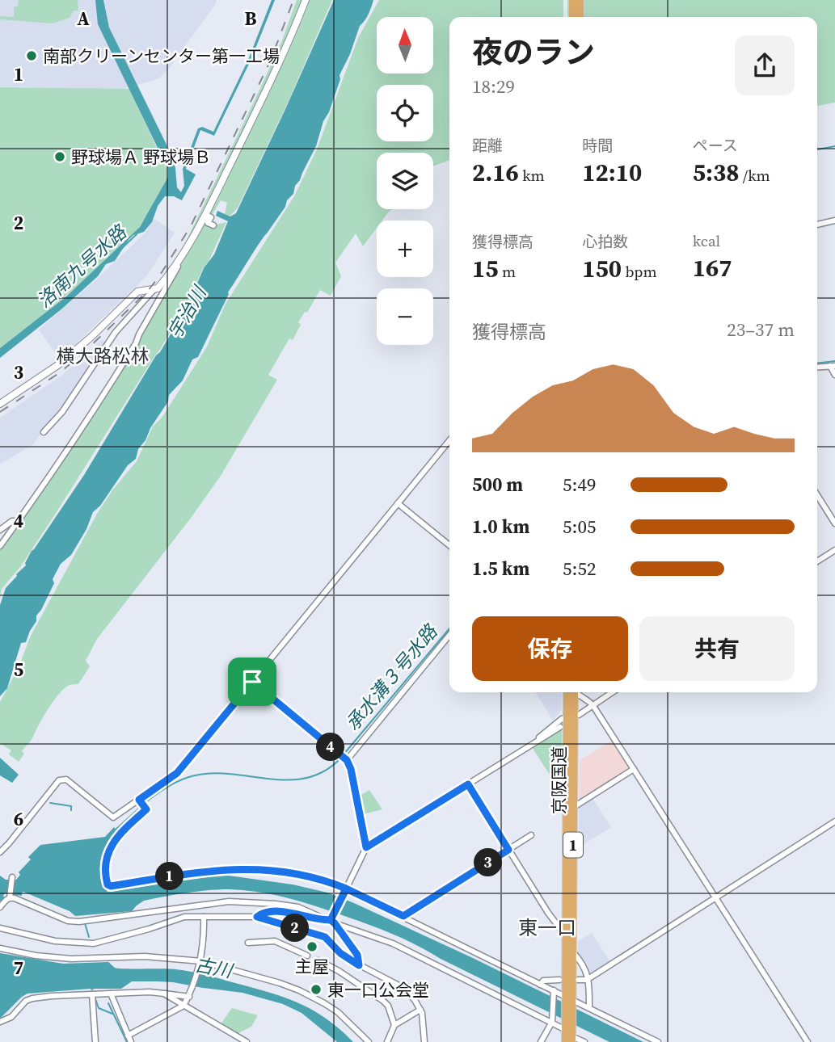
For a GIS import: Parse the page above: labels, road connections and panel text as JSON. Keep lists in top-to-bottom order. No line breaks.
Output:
{"streets":{"highway":["京阪国道","1"]},"districts":["横大路松林","東一口"],"water":["洛南九号水路","宇治川","承水溝３号水路","古川"],"places":["南部クリーンセンター第一工場","野球場Ａ 野球場Ｂ","主屋","東一口公会堂"],"north":"top","page":{"map_buttons":["+","−"],"heading":["夜のラン","18:29"],"stats":[["距離","2.16 km"],["時間","12:10"],["ペース","5:38 /km"],["獲得標高","15 m"],["心拍数","150 bpm"],["kcal","167"]],"chart":["獲得標高","23–37 m"],"list":[{"name":"500 m","note":"5:49"},{"name":"1.0 km","note":"5:05"},{"name":"1.5 km","note":"5:52"}],"buttons":["保存","共有"],"pins":["4","3","1","2"]},"grid":{"columns":["A","B"],"rows":["1","2","3","4","5","6","7"]}}
